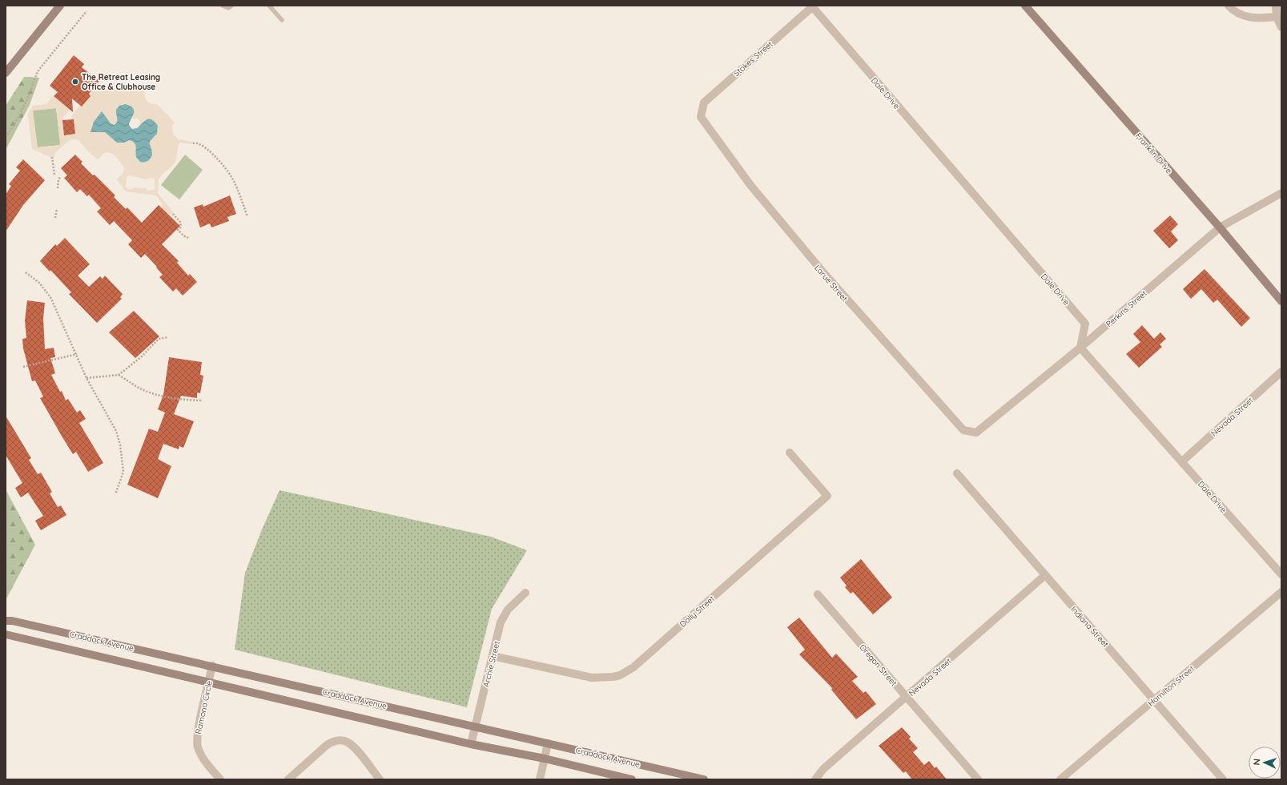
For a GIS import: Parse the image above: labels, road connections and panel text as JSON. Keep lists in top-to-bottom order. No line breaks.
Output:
{"streets":{"street":["Stokes Street","Dale Drive","Franklin Drive","Larue Street","Perkins Street","Nevada Street","Dolly Street","Indiana Street","Craddock Avenue","Archie Street","Oregon Street","Hamilton Street","Ramona Circle"]},"crossings":[["Stokes Street","Dale Drive"],["Stokes Street","Larue Street"],["Dale Drive","Perkins Street"],["Dale Drive","Nevada Street"],["Franklin Drive","Perkins Street"],["Larue Street","Perkins Street"],["Nevada Street","Indiana Street"],["Nevada Street","Oregon Street"],["Dolly Street","Archie Street"],["Indiana Street","Hamilton Street"],["Craddock Avenue","Archie Street"],["Craddock Avenue","Ramona Circle"]],"places":["The Retreat Leasing Office & Clubhouse"],"north":"left"}
